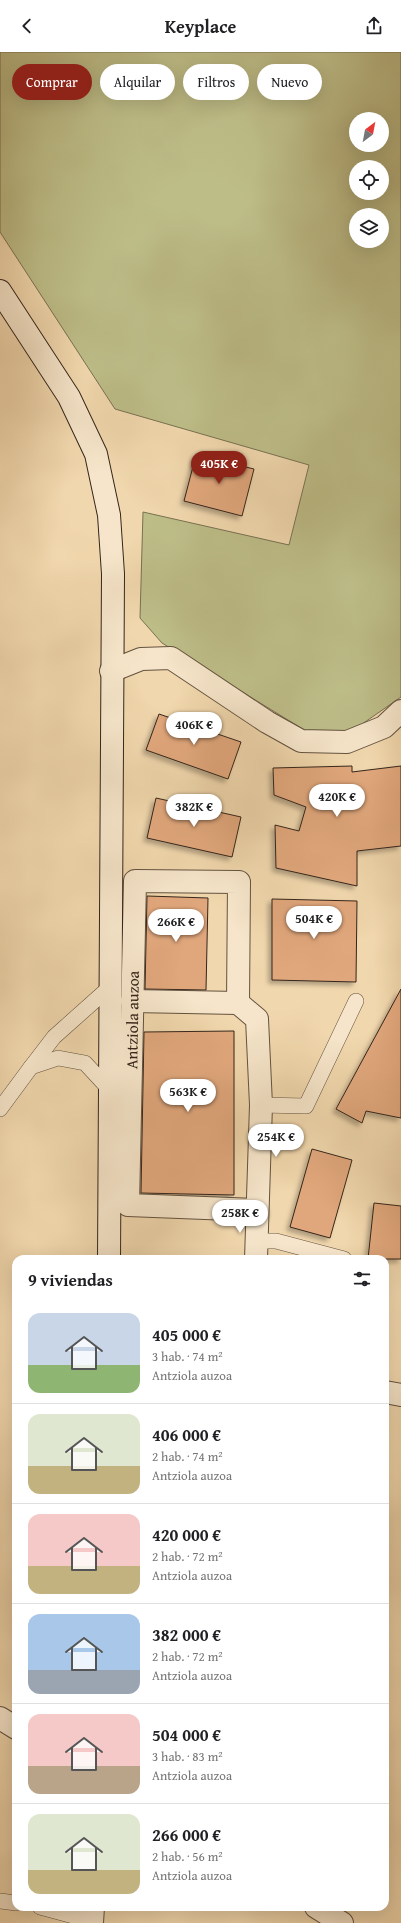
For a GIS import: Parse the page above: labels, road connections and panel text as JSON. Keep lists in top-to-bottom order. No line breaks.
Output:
{"streets":{"street":["Antziola auzoa"]},"north":"top right","page":{"header":"Keyplace","chip":["Comprar","Alquilar","Filtros","Nuevo"],"price":["405K €","406K €","420K €","382K €","504K €","266K €","563K €","254K €","258K €"],"heading":"9 viviendas","list":[{"name":"405 000 €","note":"3 hab. · 74 m² · Antziola auzoa"},{"name":"406 000 €","note":"2 hab. · 74 m² · Antziola auzoa"},{"name":"420 000 €","note":"2 hab. · 72 m² · Antziola auzoa"},{"name":"382 000 €","note":"2 hab. · 72 m² · Antziola auzoa"},{"name":"504 000 €","note":"3 hab. · 83 m² · Antziola auzoa"},{"name":"266 000 €","note":"2 hab. · 56 m² · Antziola auzoa"}]}}
